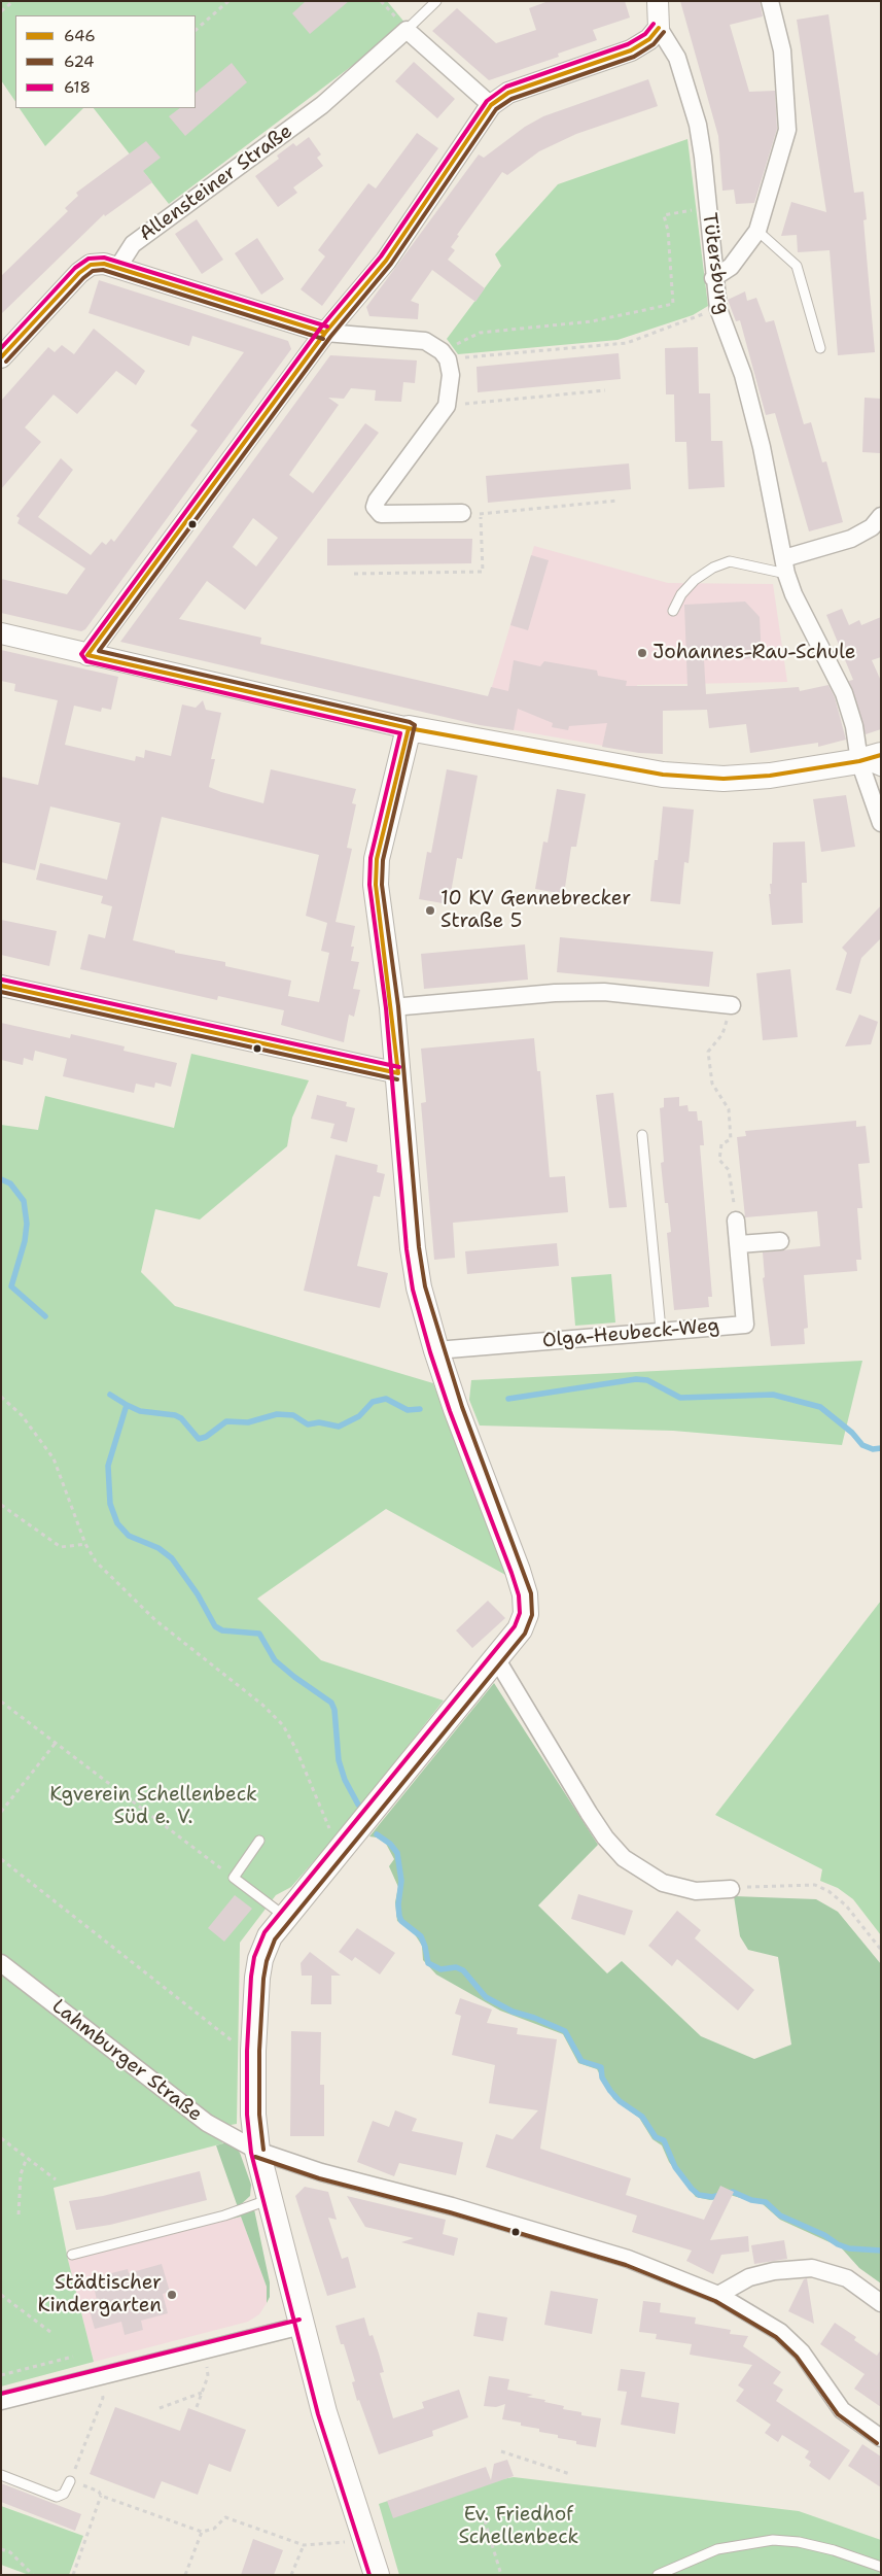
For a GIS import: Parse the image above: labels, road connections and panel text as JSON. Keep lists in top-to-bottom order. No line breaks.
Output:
{"streets":{"street":["Allensteiner Straße","Tütersburg","Olga-Heubeck-Weg","Lahmburger Straße"]},"parks":["Kgverein Schellenbeck Süd e. V.","Ev. Friedhof Schellenbeck"],"places":["Johannes-Rau-Schule","10 KV Gennebrecker Straße 5","Städtischer Kindergarten"],"lines":["transit line 618","transit line 646","transit line 624"],"legend":["646","624","618"]}
